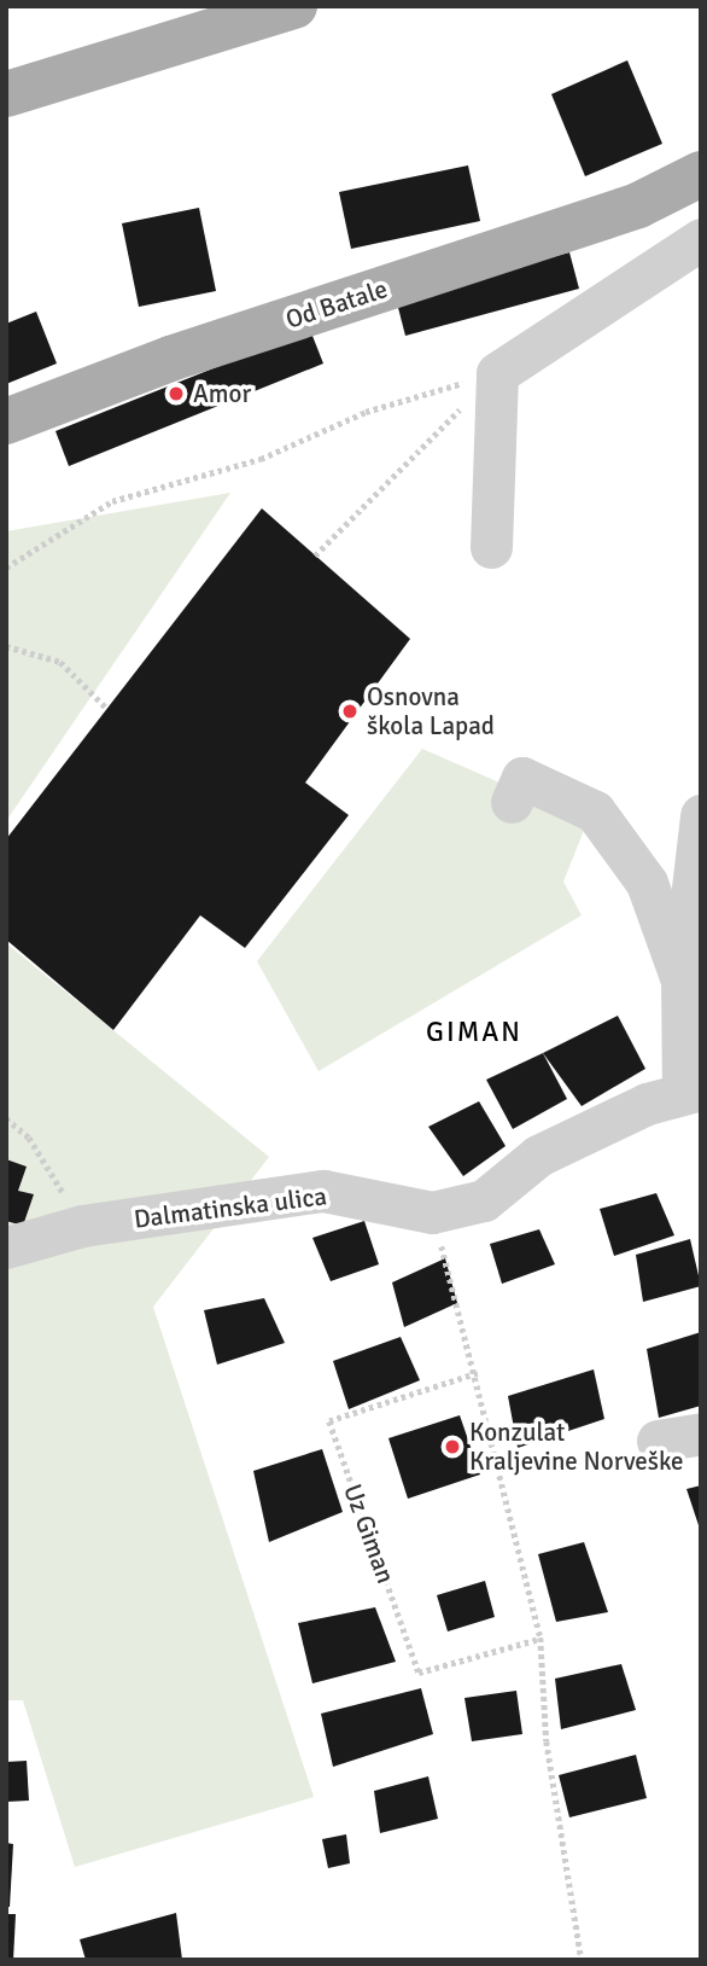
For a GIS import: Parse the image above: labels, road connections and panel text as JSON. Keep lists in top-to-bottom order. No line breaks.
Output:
{"streets":{"main road":["Od Batale"],"street":["Dalmatinska ulica"],"path":["Uz Giman"]},"districts":["GIMAN"],"places":["Amor","Osnovna škola Lapad","Konzulat Kraljevine Norveške"]}
